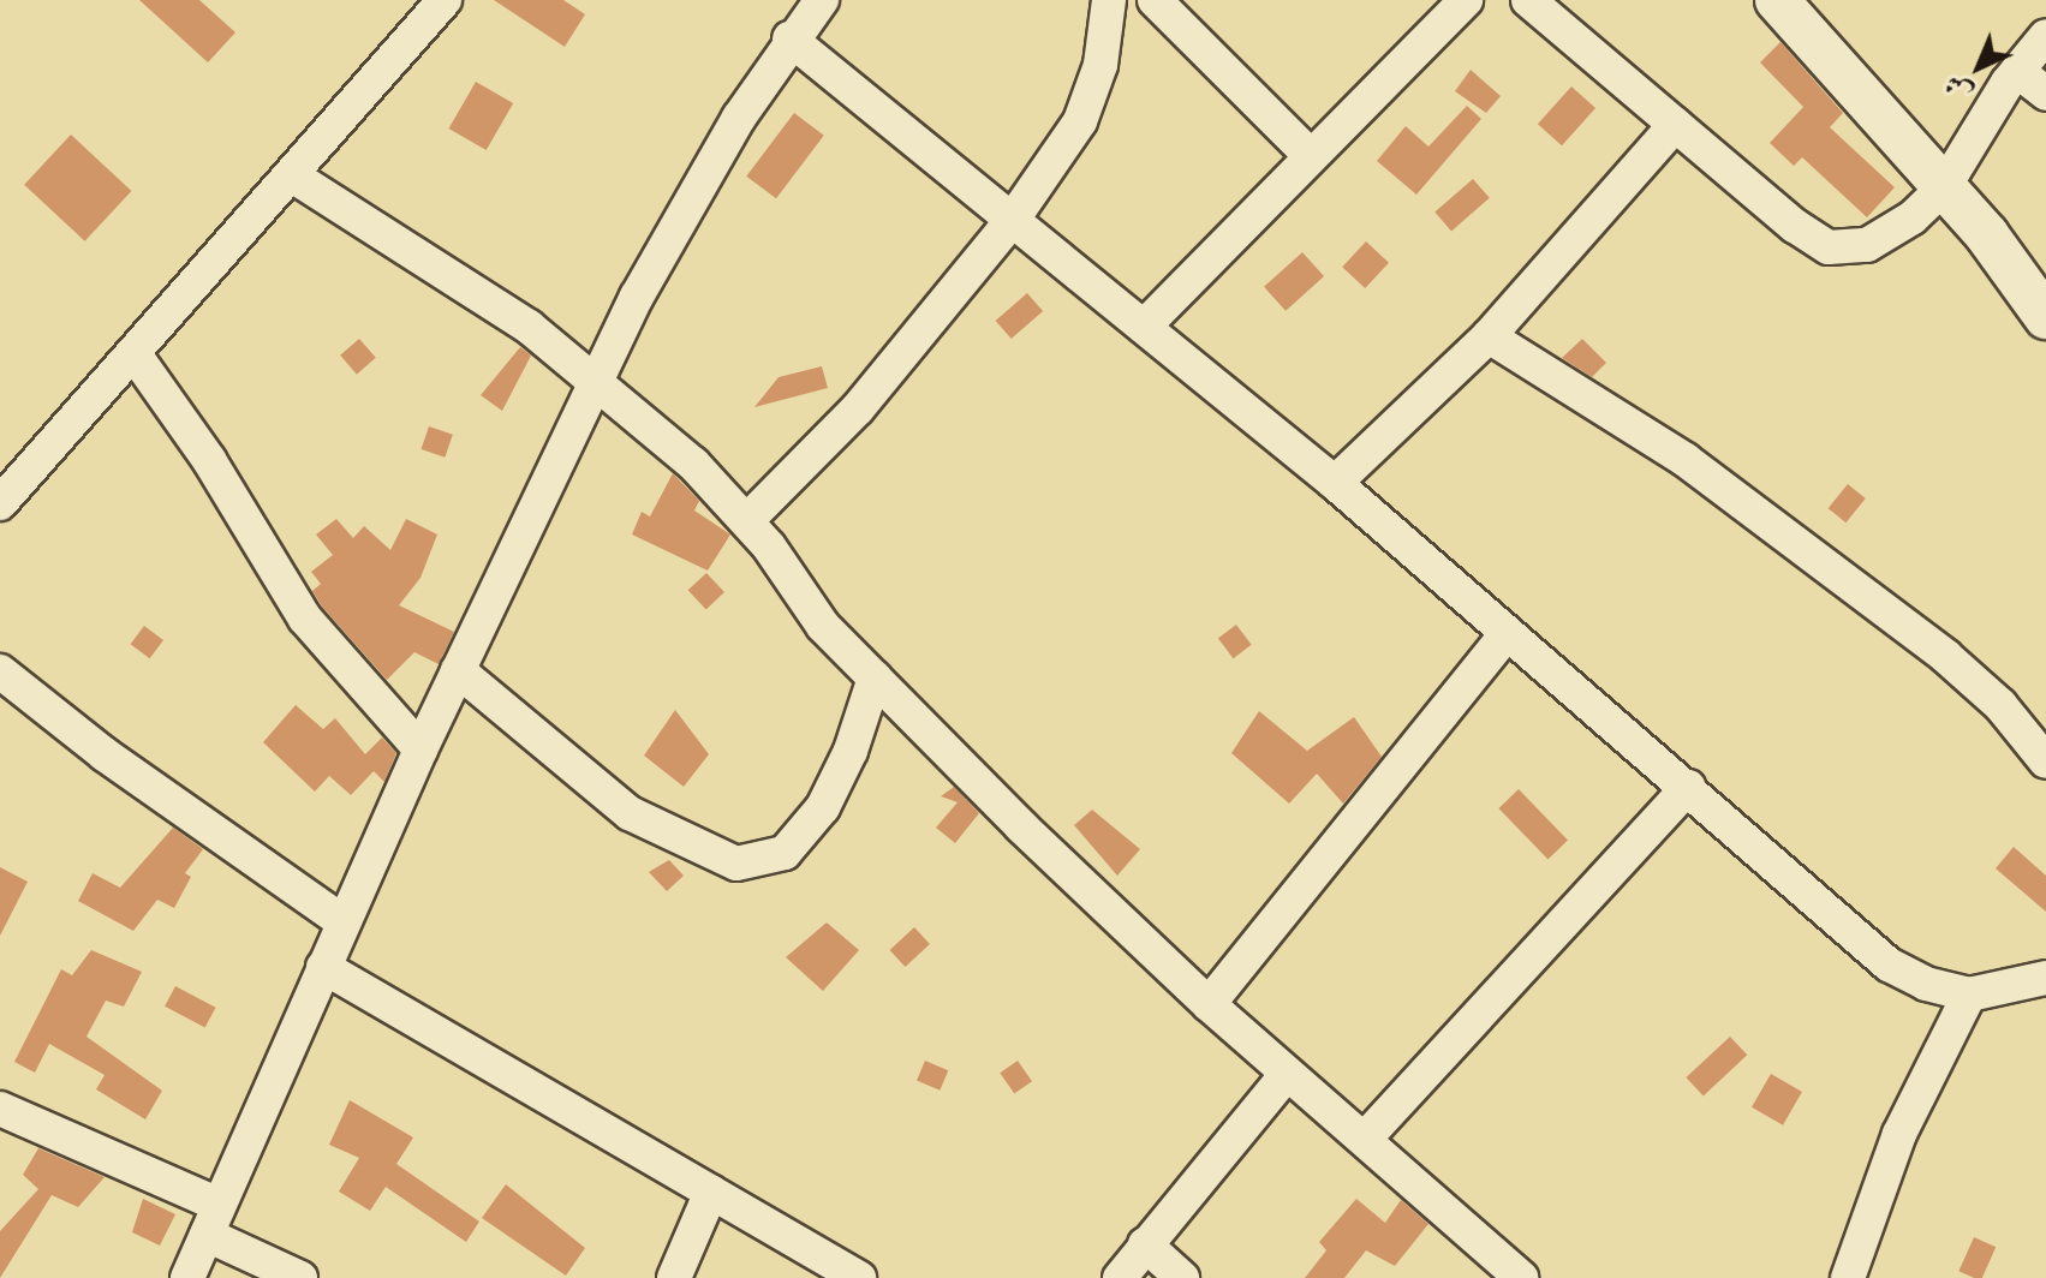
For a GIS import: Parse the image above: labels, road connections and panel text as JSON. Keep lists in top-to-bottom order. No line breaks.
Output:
{"north":"bottom left"}
